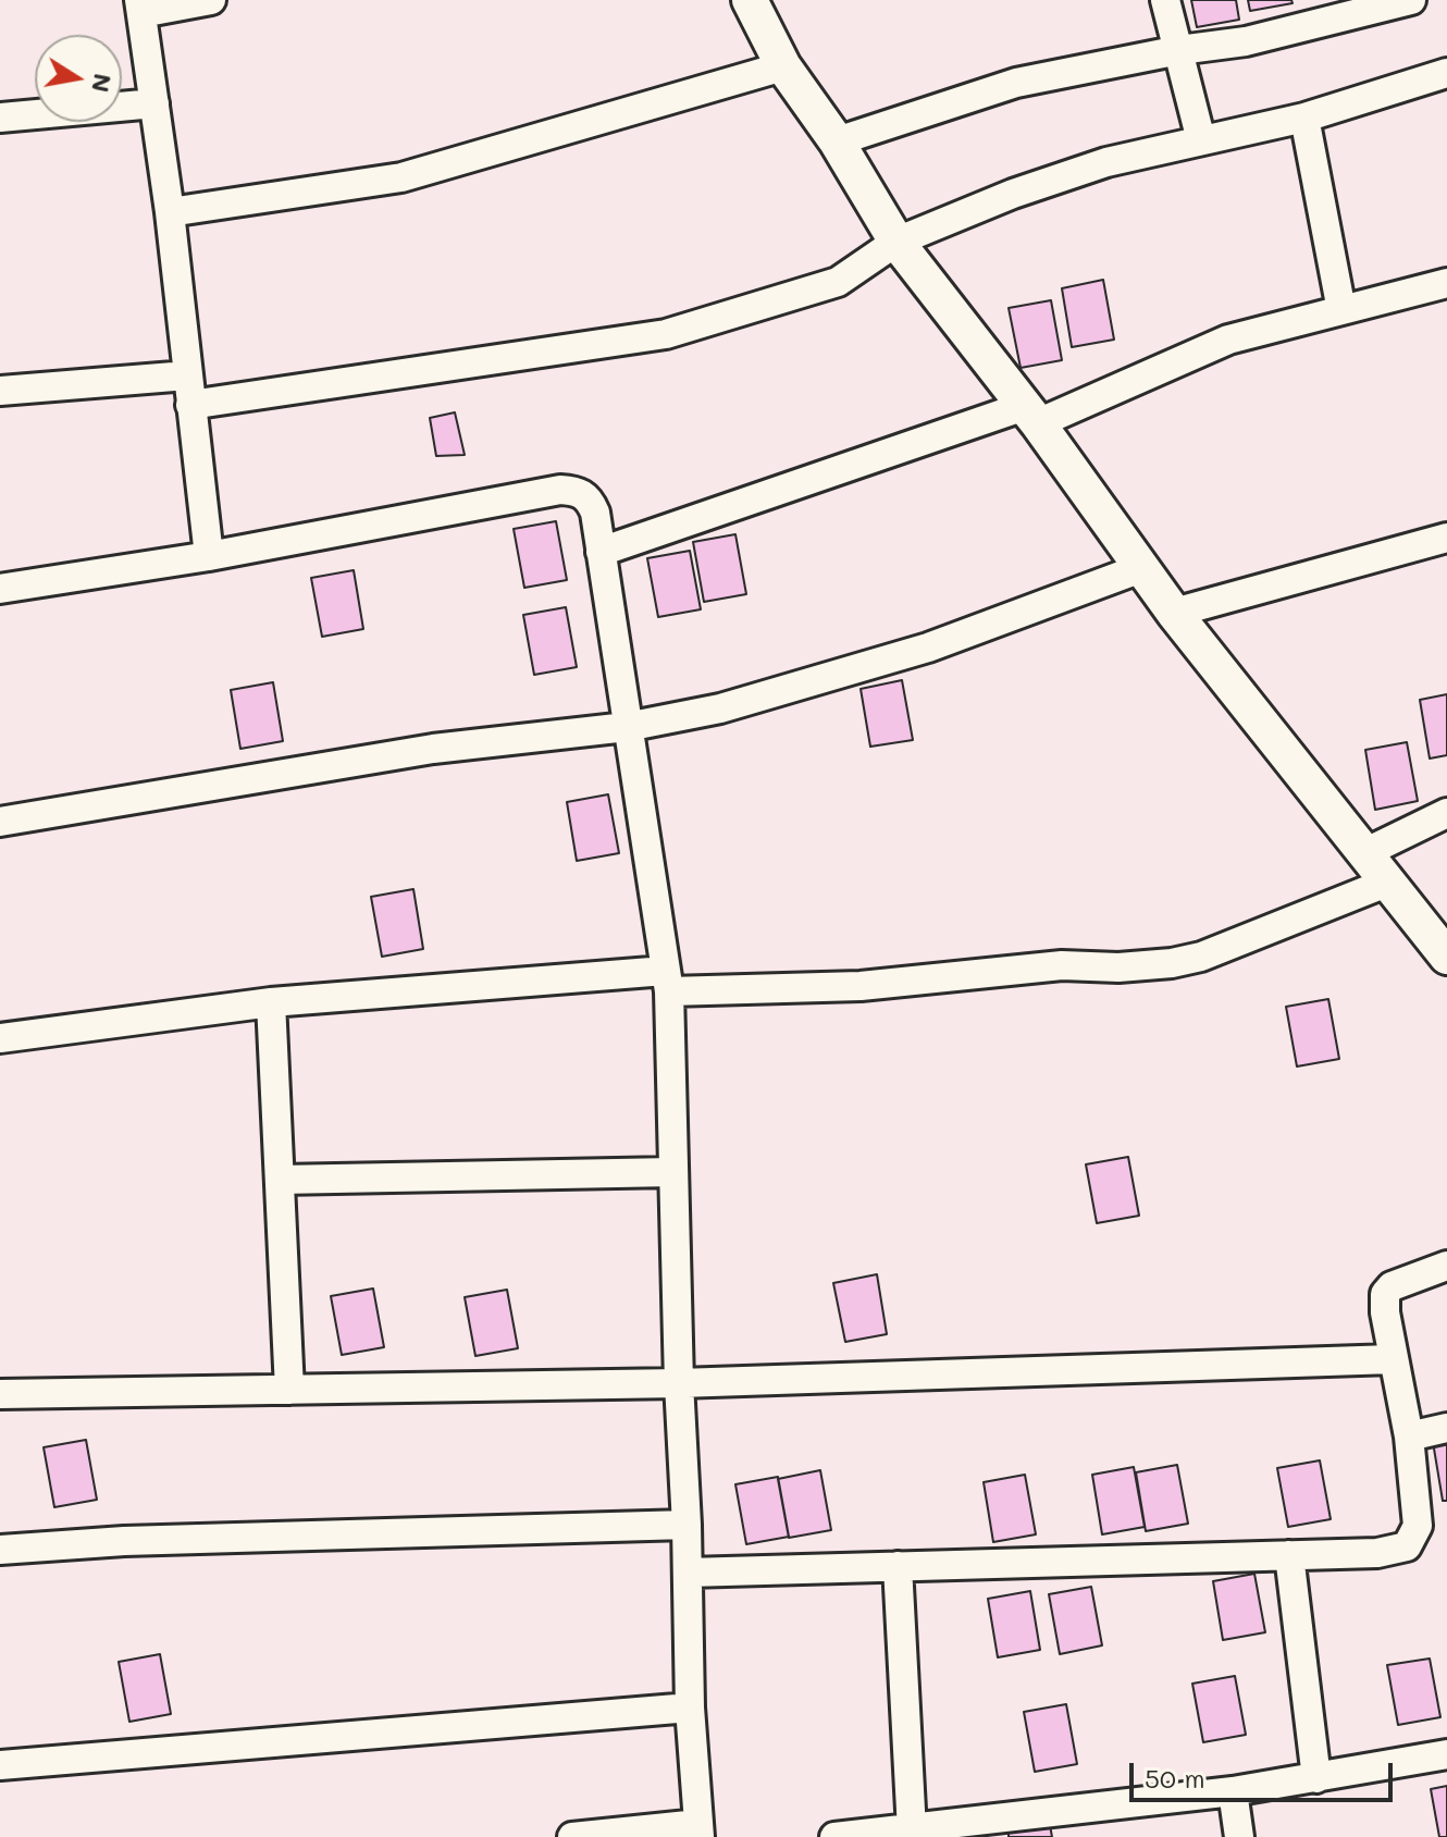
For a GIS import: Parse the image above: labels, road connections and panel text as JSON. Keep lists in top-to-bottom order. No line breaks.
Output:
{"scale_bar":"50 m","north":"right"}
